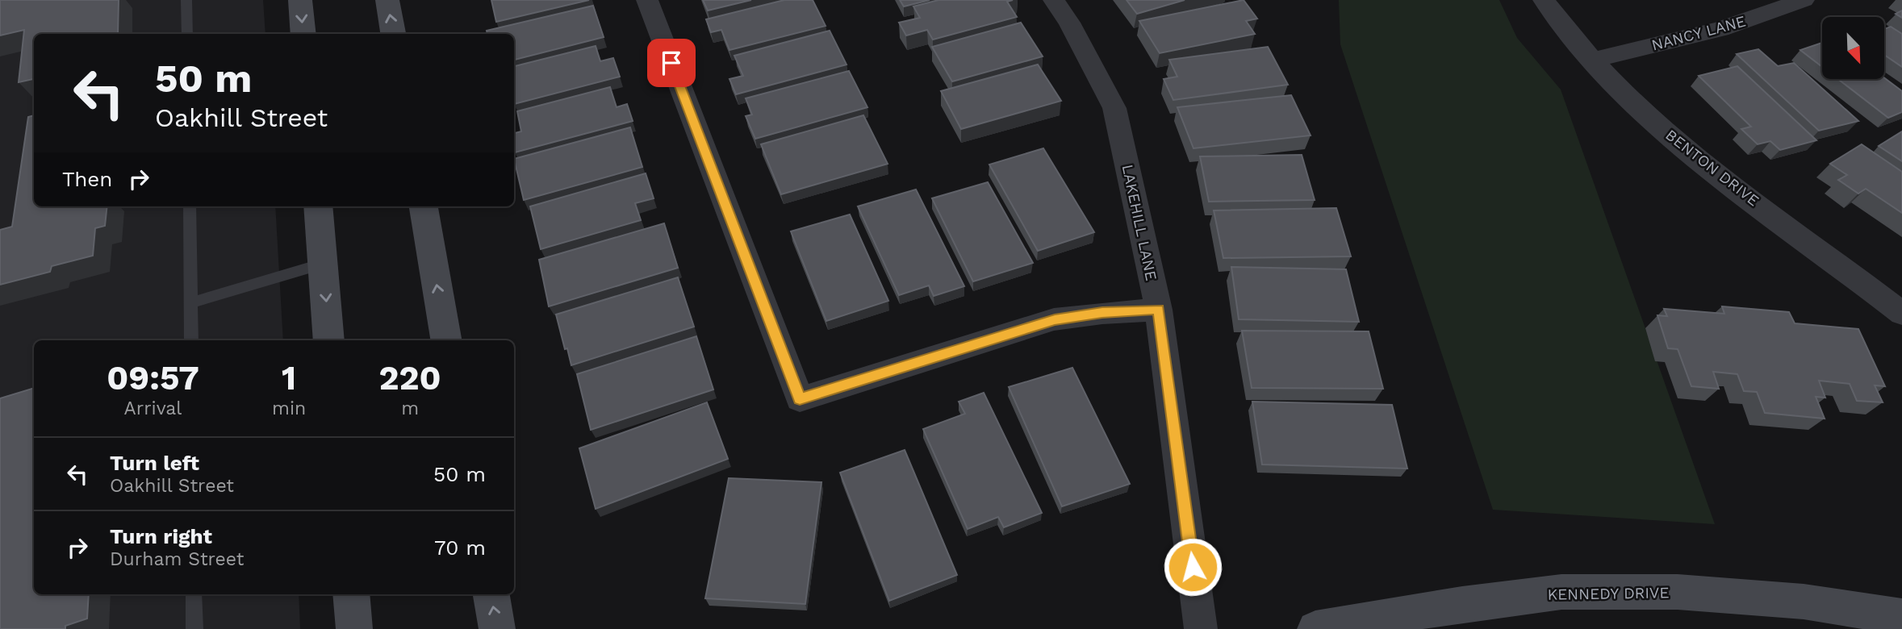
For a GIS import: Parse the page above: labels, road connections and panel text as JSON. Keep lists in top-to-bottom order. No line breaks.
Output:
{"streets":{"main road":["KENNEDY DRIVE"],"street":["NANCY LANE","BENTON DRIVE","LAKEHILL LANE"]},"crossings":[["NANCY LANE","BENTON DRIVE"]],"north":"bottom right","page":{"turn":["50 m","Oakhill Street"],"then":"Then","eta":["09:57","Arrival","1","min","220","m"],"list":[{"name":"Turn left","note":"Oakhill Street","value":"50 m"},{"name":"Turn right","note":"Durham Street","value":"70 m"}]}}
